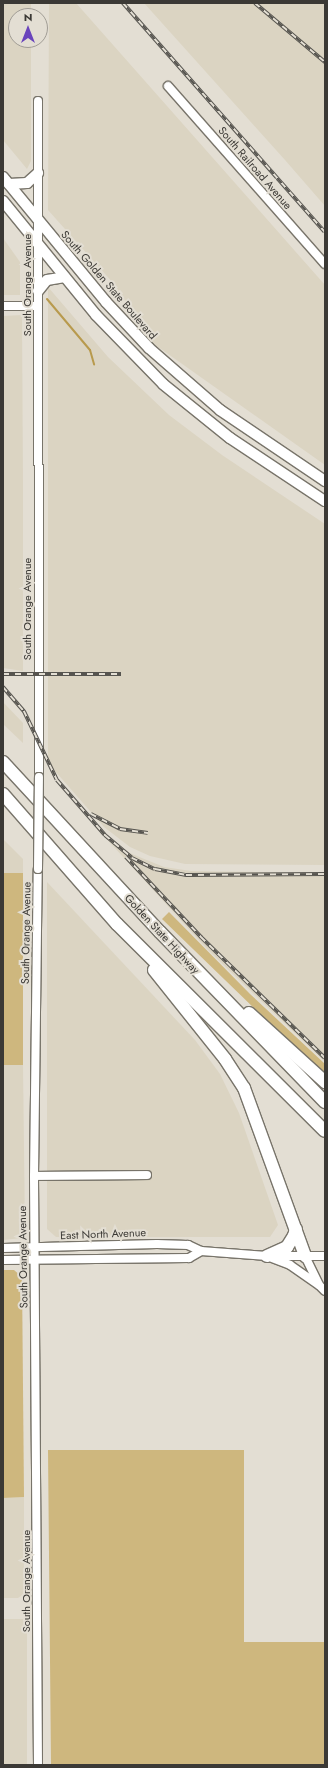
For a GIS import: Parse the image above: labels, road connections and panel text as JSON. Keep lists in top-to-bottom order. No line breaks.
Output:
{"streets":{"highway":["Golden State Highway"],"main road":["South Golden State Boulevard"],"street":["South Railroad Avenue","South Orange Avenue","East North Avenue"]},"crossings":[["South Orange Avenue","South Golden State Boulevard"],["South Orange Avenue","East North Avenue"]],"north":"top"}
